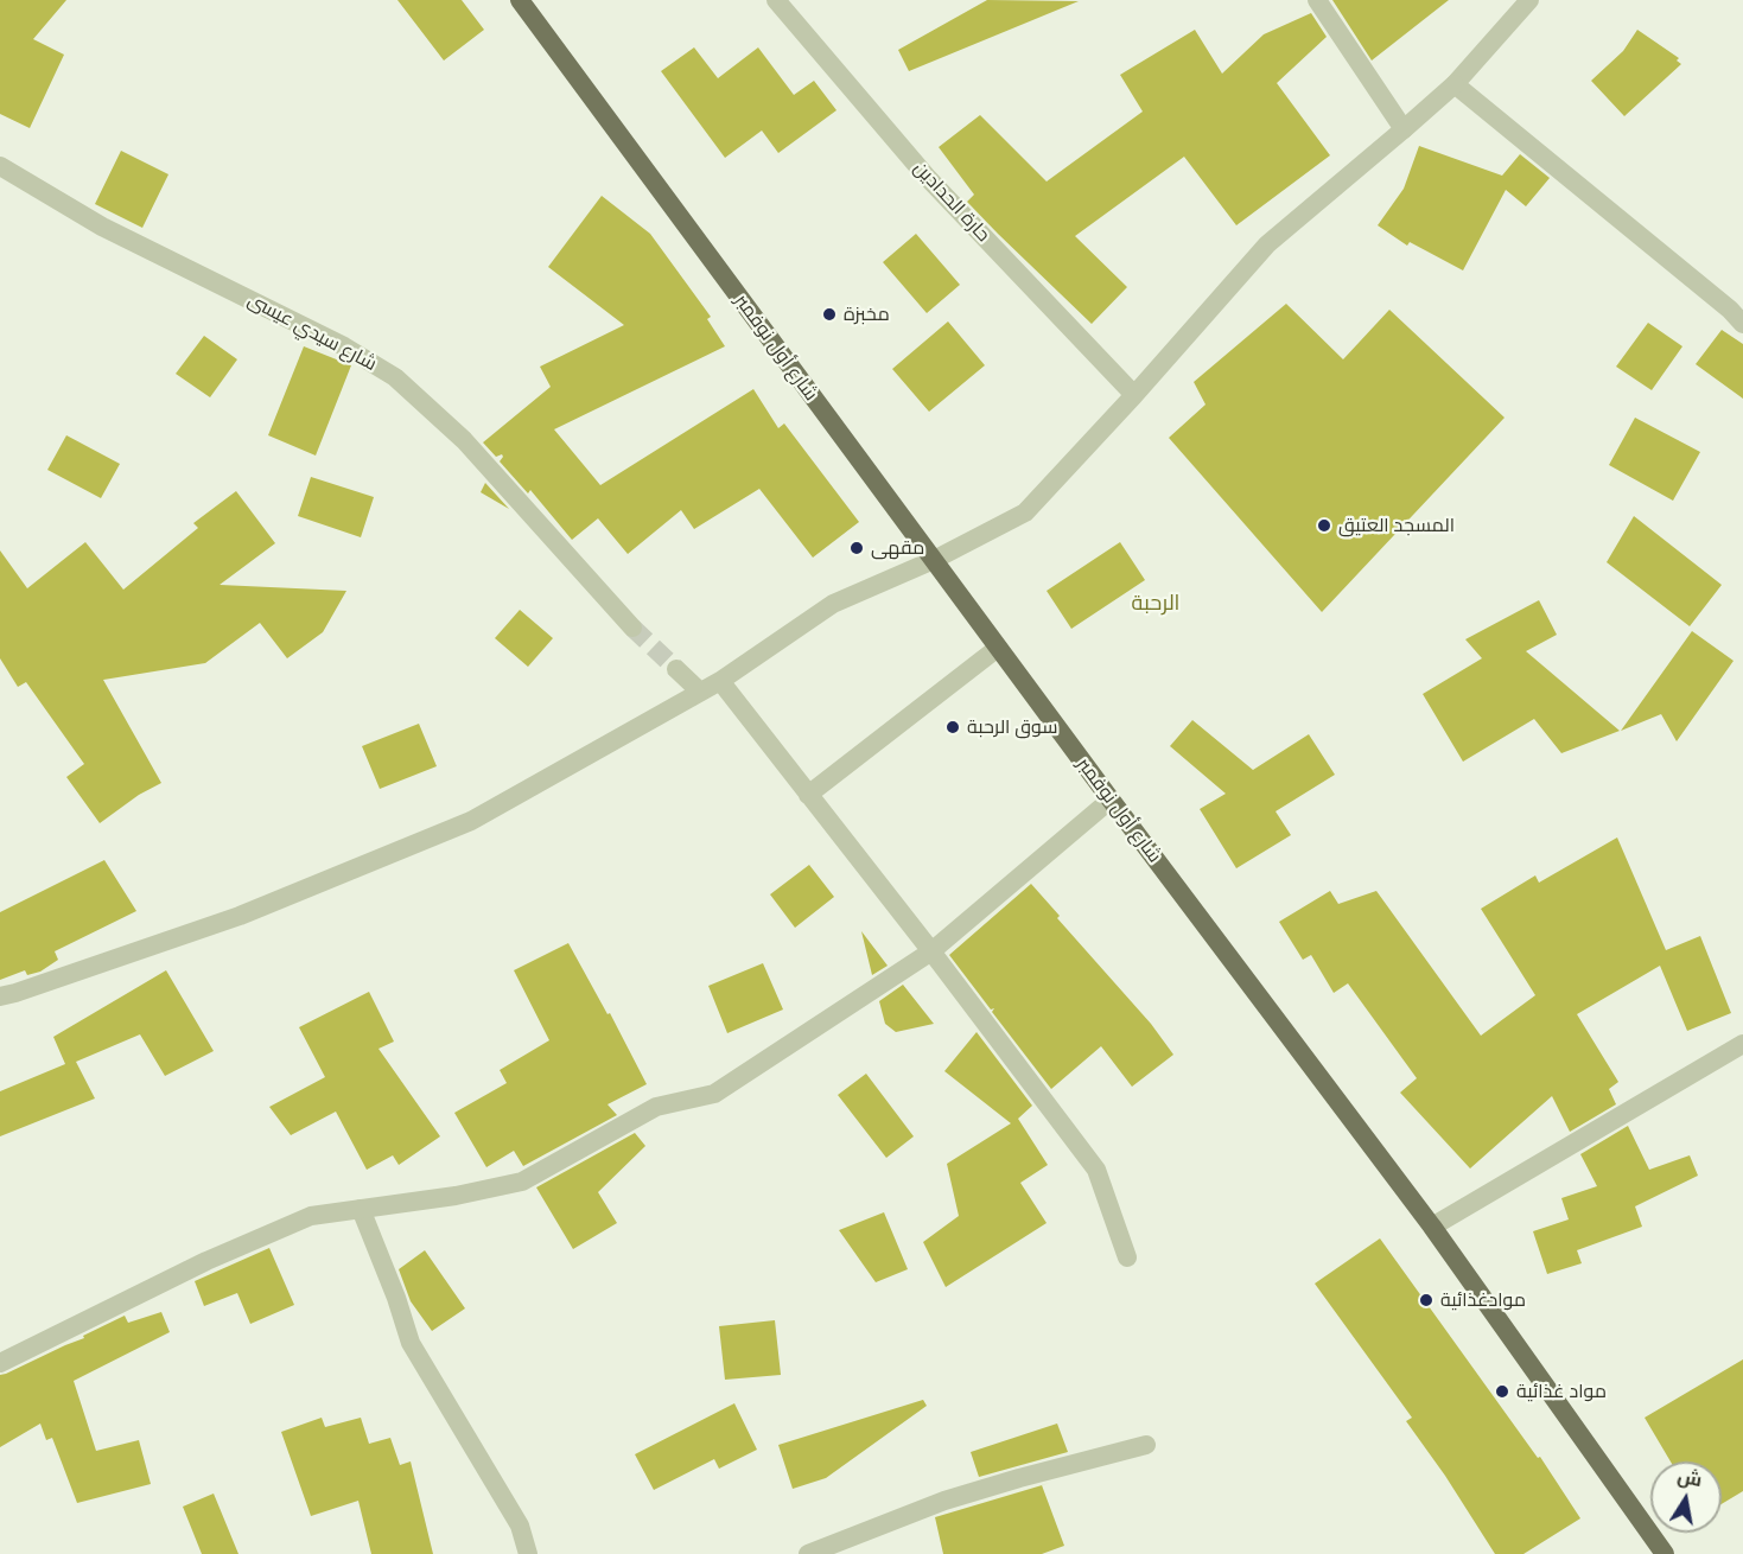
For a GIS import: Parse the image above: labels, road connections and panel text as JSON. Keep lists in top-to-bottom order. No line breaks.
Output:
{"streets":{"main road":["شارع أول نوفمبر"],"street":["حارة الحدادين","شارع سيدي عيسى"]},"districts":["الرحبة"],"places":["مخبزة","المسجد العتيق","مقهى","سوق الرحبة","موادغذائية","مواد غذائية"],"north":"top"}
